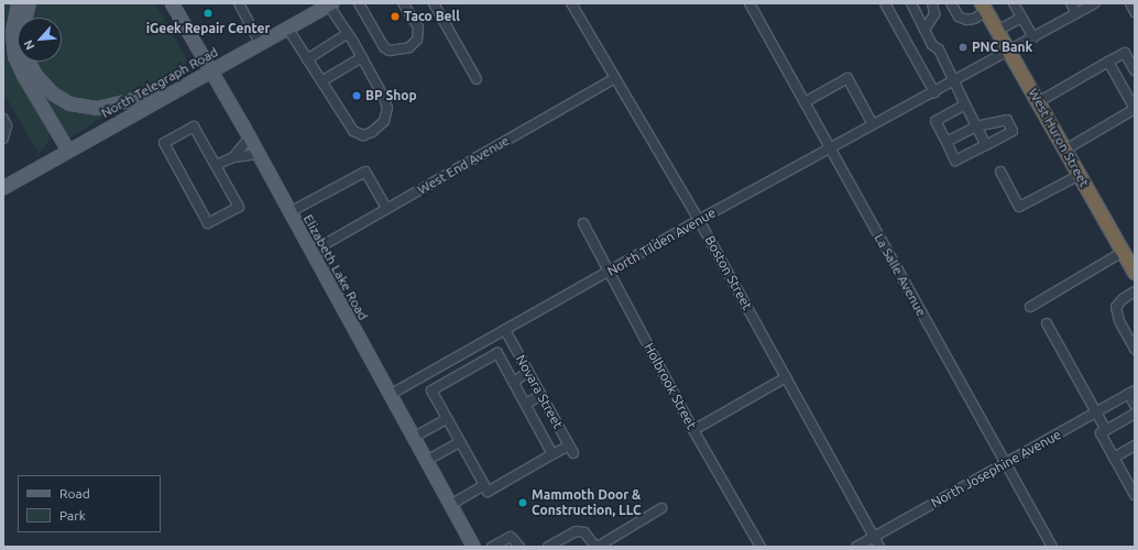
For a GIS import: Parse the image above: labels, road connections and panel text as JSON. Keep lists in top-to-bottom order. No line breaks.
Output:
{"streets":{"highway":["West Huron Street"],"main road":["North Telegraph Road","Elizabeth Lake Road"],"street":["West End Avenue","North Tilden Avenue","Boston Street","La Salle Avenue","Holbrook Street","Novara Street","North Josephine Avenue"]},"crossings":[["North Telegraph Road","Elizabeth Lake Road"],["West Huron Street","North Tilden Avenue"],["West End Avenue","Elizabeth Lake Road"],["West End Avenue","Boston Street"],["North Tilden Avenue","Elizabeth Lake Road"],["North Tilden Avenue","Boston Street"],["North Tilden Avenue","La Salle Avenue"],["North Tilden Avenue","Holbrook Street"],["North Tilden Avenue","Novara Street"],["Boston Street","North Josephine Avenue"],["La Salle Avenue","North Josephine Avenue"]],"places":["iGeek Repair Center","Taco Bell","PNC Bank","BP Shop","Mammoth Door & Construction, LLC"],"legend":["Road","Park"],"north":"bottom left"}
